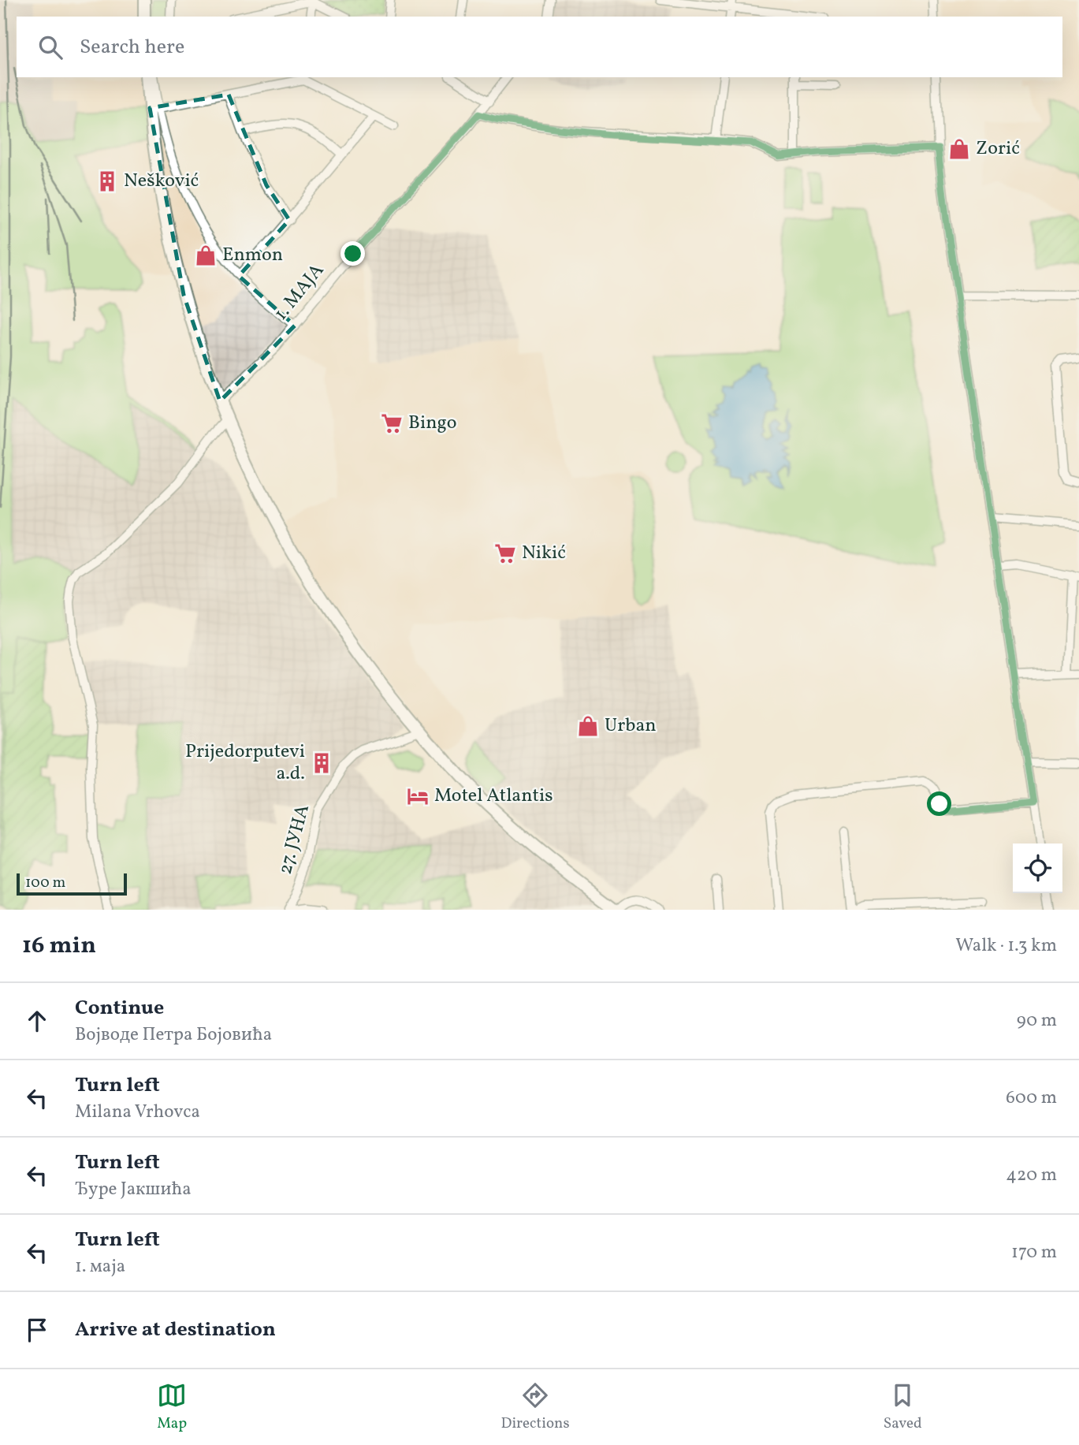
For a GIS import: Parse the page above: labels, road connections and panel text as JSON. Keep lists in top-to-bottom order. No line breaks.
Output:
{"streets":{"street":["1. МАЈА","27. ЈУНА"]},"places":{"shop":["Zorić","Enmon","Urban"],"building":["Nešković","Prijedorputevi a.d."],"supermarket":["Bingo","Nikić"],"hotel":["Motel Atlantis"]},"scale_bar":"100 m","page":{"search":"Search here","scale":"100 m","heading":["16 min","Walk · 1.3 km"],"list":[["Continue","Војводе Петра Бојовића","90 m"],["Turn left","Milana Vrhovca","600 m"],["Turn left","Ђуре Јакшића","420 m"],["Turn left","1. маја","170 m"],"Arrive at destination"],"nav":["Map","Directions","Saved"]}}
